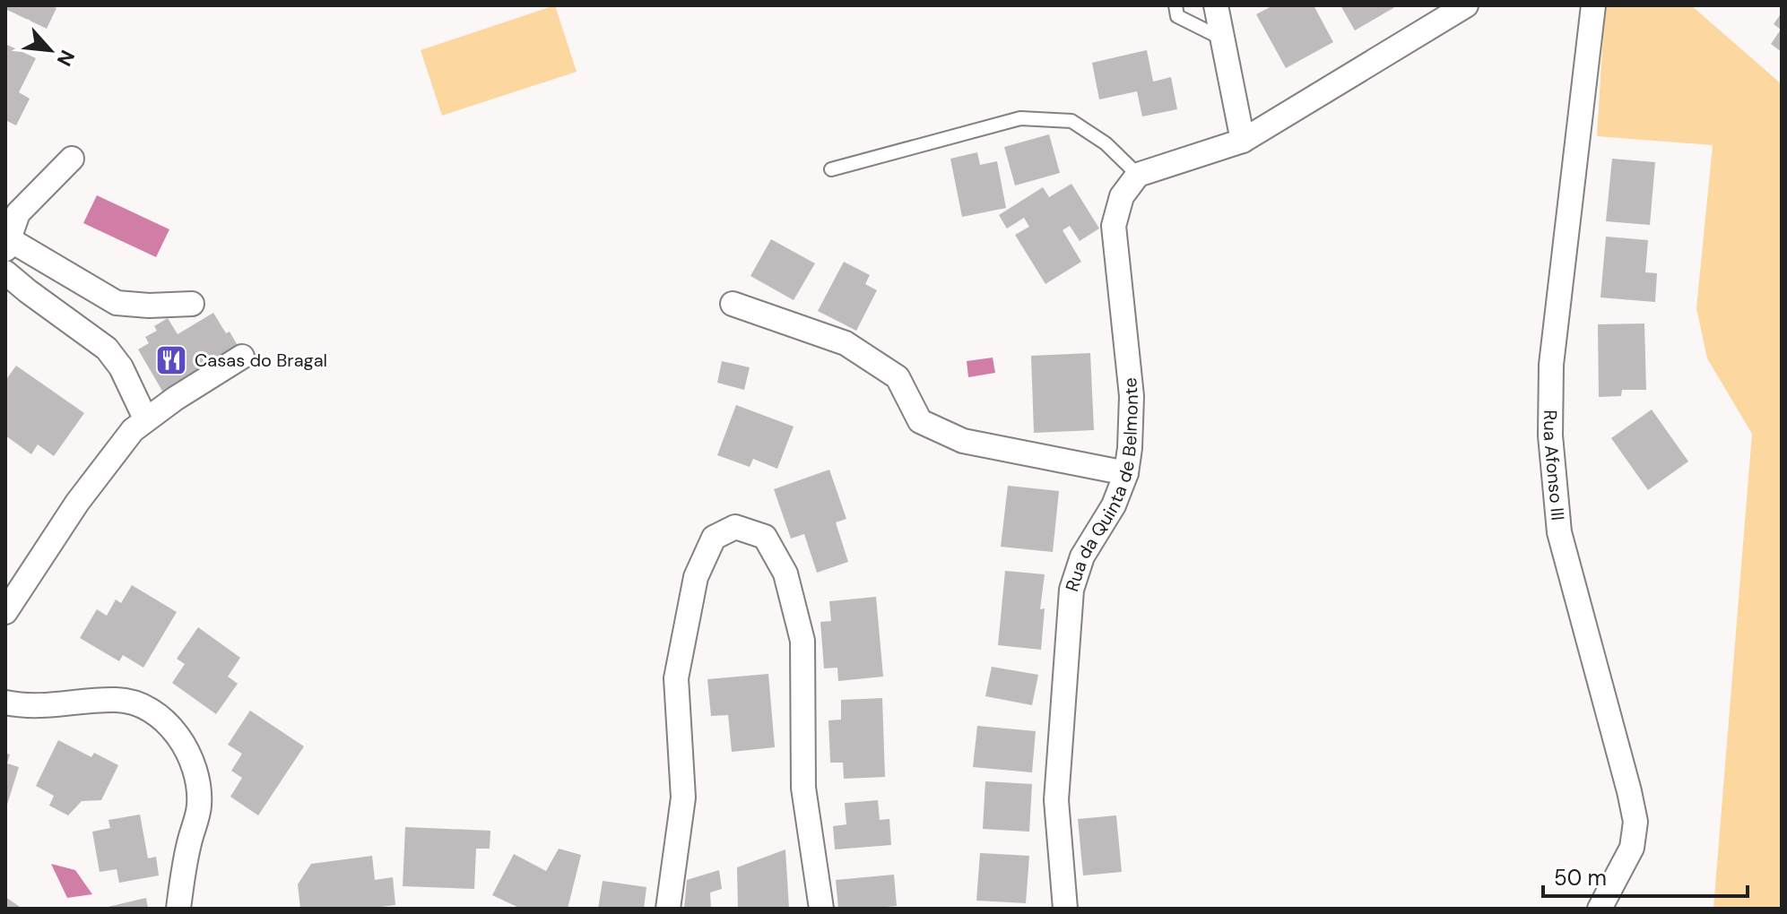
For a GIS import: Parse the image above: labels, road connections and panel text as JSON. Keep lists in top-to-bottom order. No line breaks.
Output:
{"streets":{"street":["Rua Afonso III","Rua da Quinta de Belmonte"]},"places":{"restaurant":["Casas do Bragal"]},"scale_bar":"50 m","north":"bottom right"}
